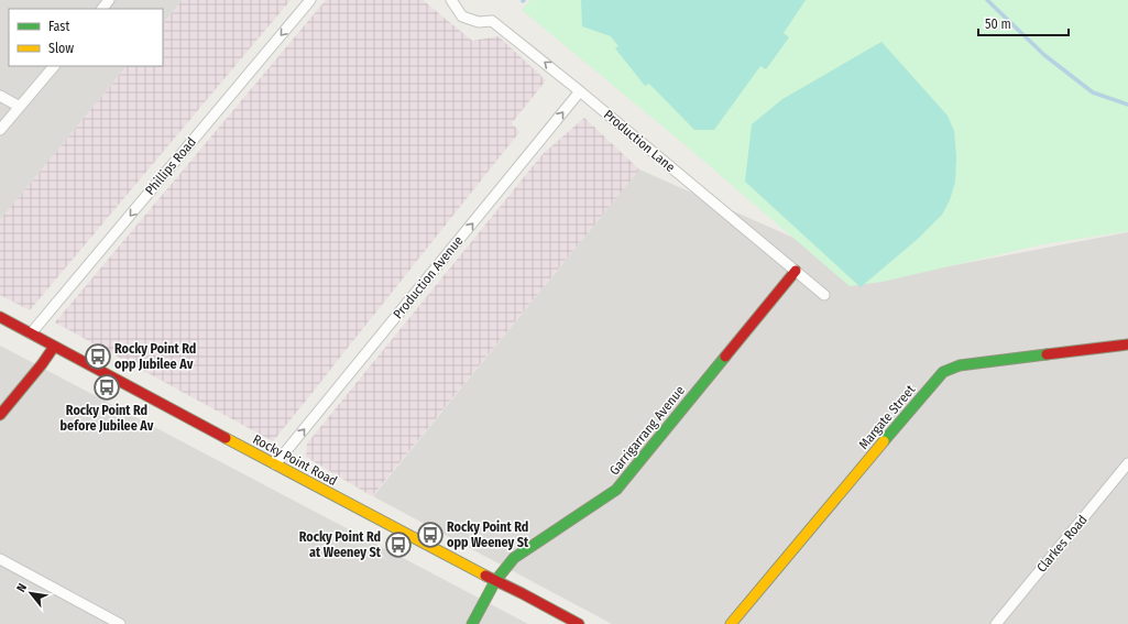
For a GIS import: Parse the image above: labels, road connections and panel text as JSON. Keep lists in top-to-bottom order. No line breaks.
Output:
{"streets":{"street":["Production Lane","Phillips Road","Production Avenue","Margate Street","Garrigarrang Avenue","Rocky Point Road","Clarkes Road"]},"crossings":[["Production Lane","Production Avenue"],["Production Lane","Garrigarrang Avenue"],["Phillips Road","Rocky Point Road"],["Production Avenue","Rocky Point Road"],["Garrigarrang Avenue","Rocky Point Road"]],"one_way":["Phillips Road","Production Avenue"],"places":{"bus stop":["Rocky Point Rd opp Jubilee Av","Rocky Point Rd before Jubilee Av","Rocky Point Rd opp Weeney St","Rocky Point Rd at Weeney St"]},"legend":["Fast","Slow"],"scale_bar":"50 m","north":"top left"}
